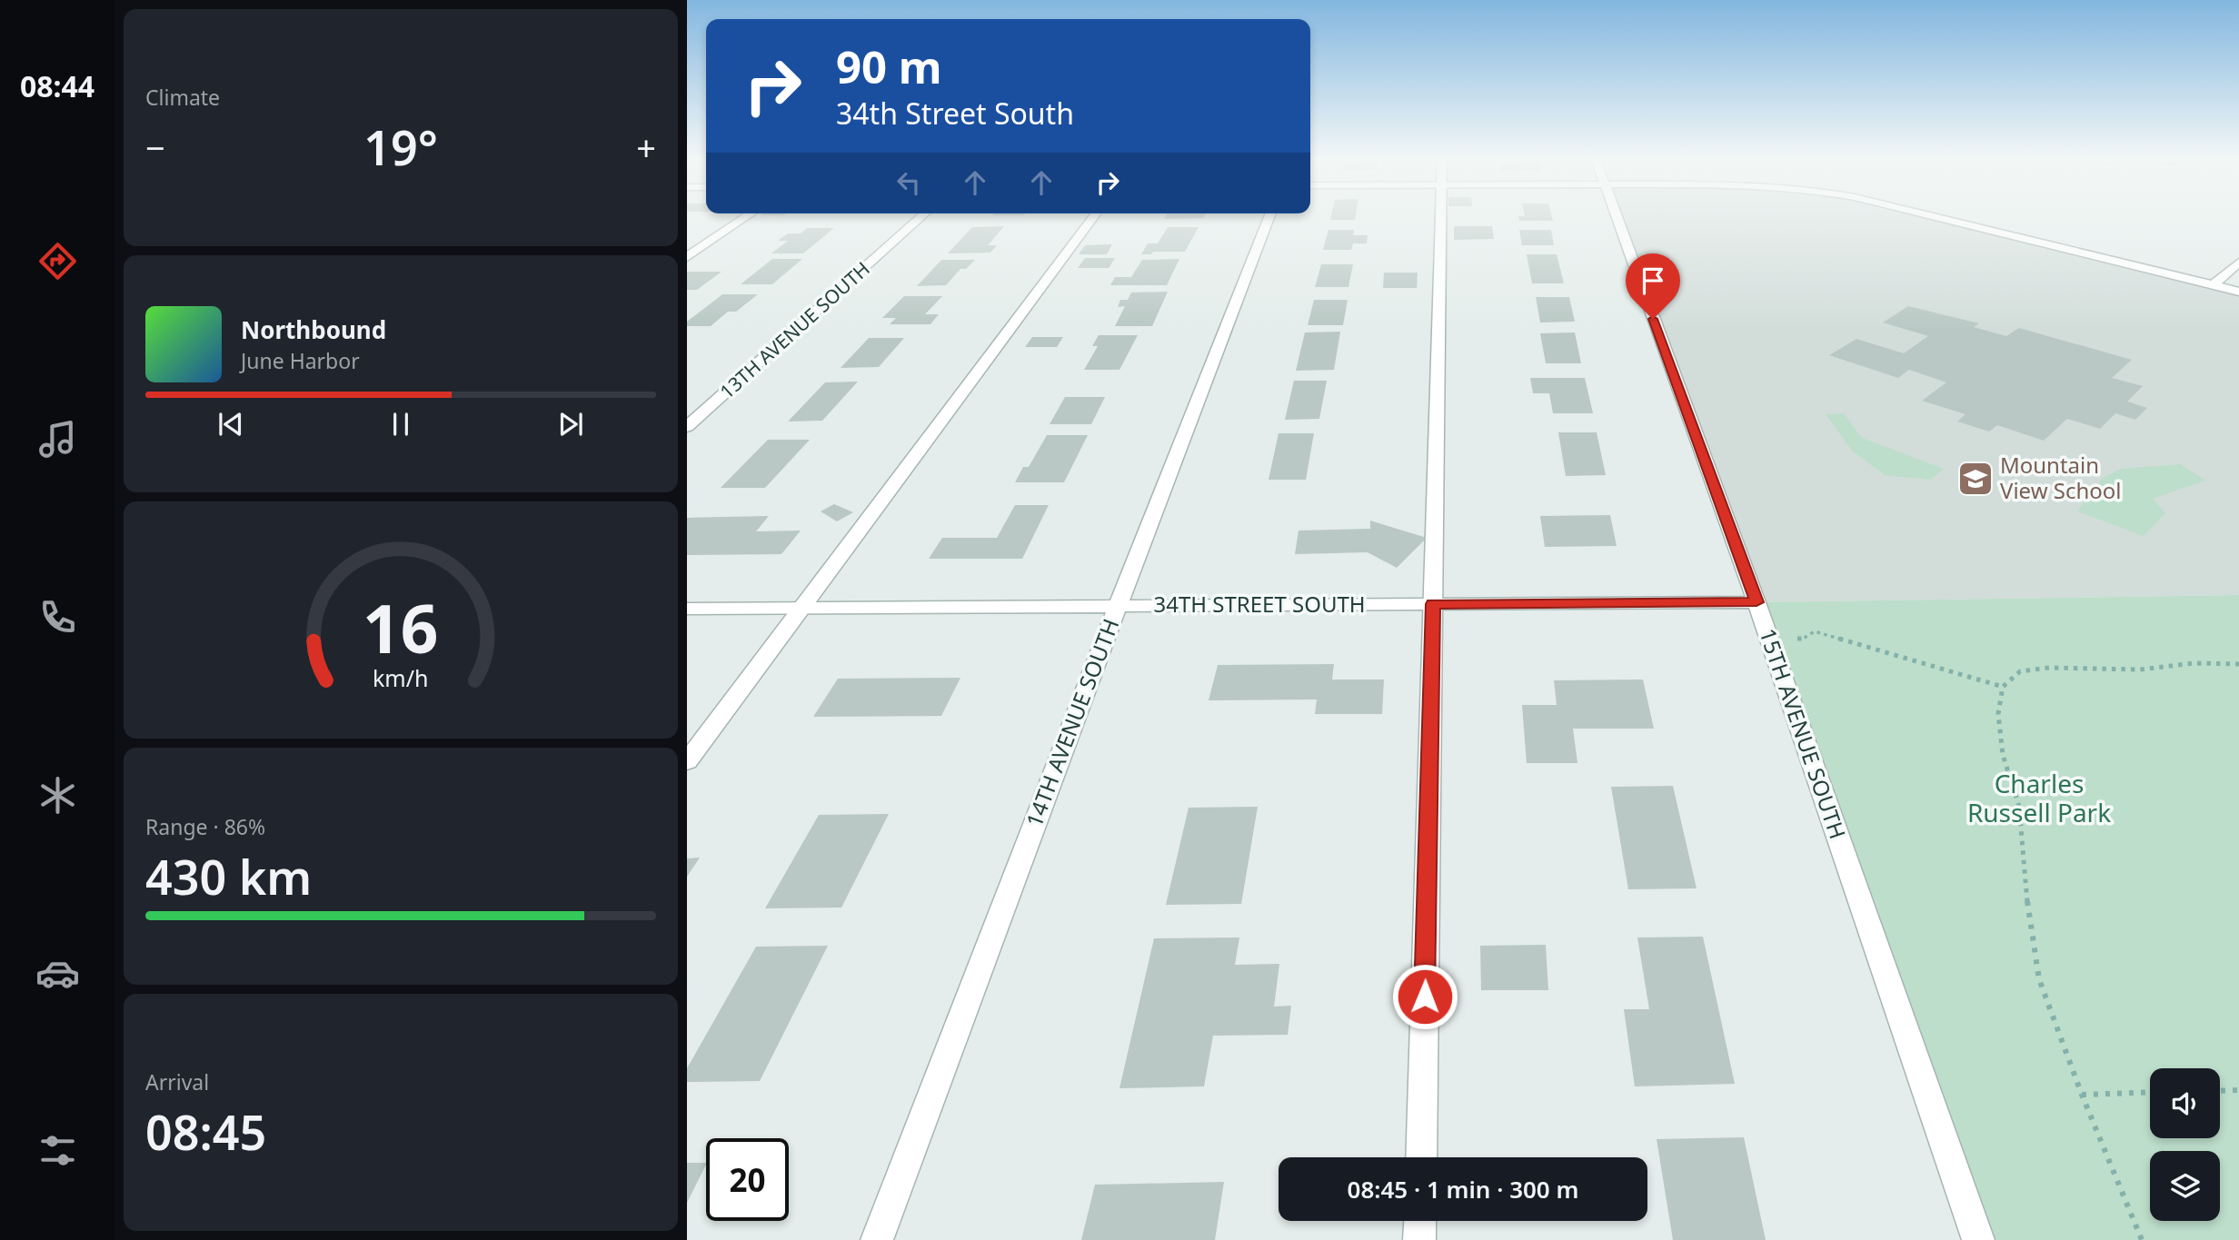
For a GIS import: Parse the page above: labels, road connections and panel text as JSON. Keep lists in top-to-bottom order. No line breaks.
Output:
{"streets":{"street":["13TH AVENUE SOUTH","34TH STREET SOUTH","14TH AVENUE SOUTH","15TH AVENUE SOUTH"]},"crossings":[["34TH STREET SOUTH","14TH AVENUE SOUTH"],["34TH STREET SOUTH","15TH AVENUE SOUTH"]],"parks":["Charles Russell Park"],"places":{"school or university":["Mountain View School"]},"page":{"tabs":"08:44","tile":["Climate",["Range · 86%","430 km"],["Arrival","08:45"]],"turn":["90 m","34th Street South"],"heat":["−","19°","+"],"song":["Northbound","June Harbor"],"limit":"20","trip":"08:45 · 1 min · 300 m","gauge":["16","km/h"]}}
